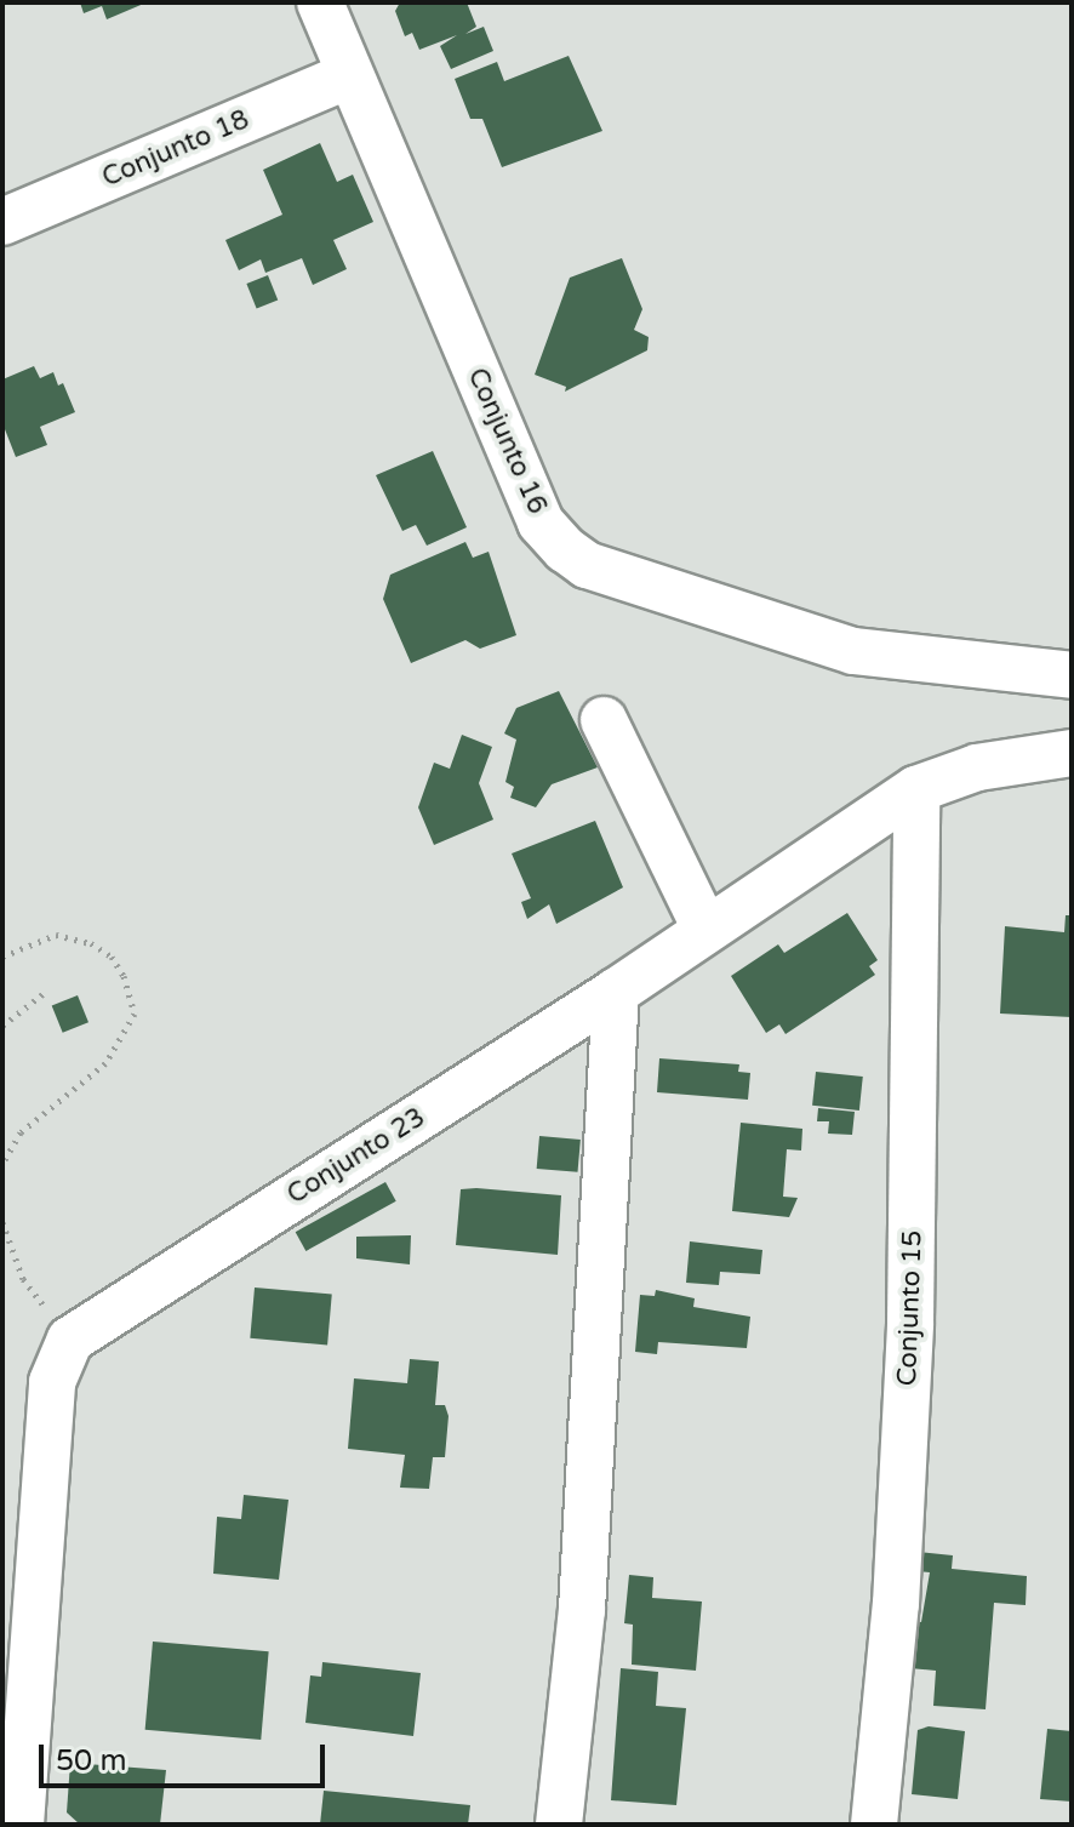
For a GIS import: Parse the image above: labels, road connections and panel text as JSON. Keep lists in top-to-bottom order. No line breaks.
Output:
{"streets":{"street":["Conjunto 18","Conjunto 16","Conjunto 23","Conjunto 15"]},"crossings":[["Conjunto 18","Conjunto 16"],["Conjunto 23","Conjunto 15"]],"scale_bar":"50 m"}
